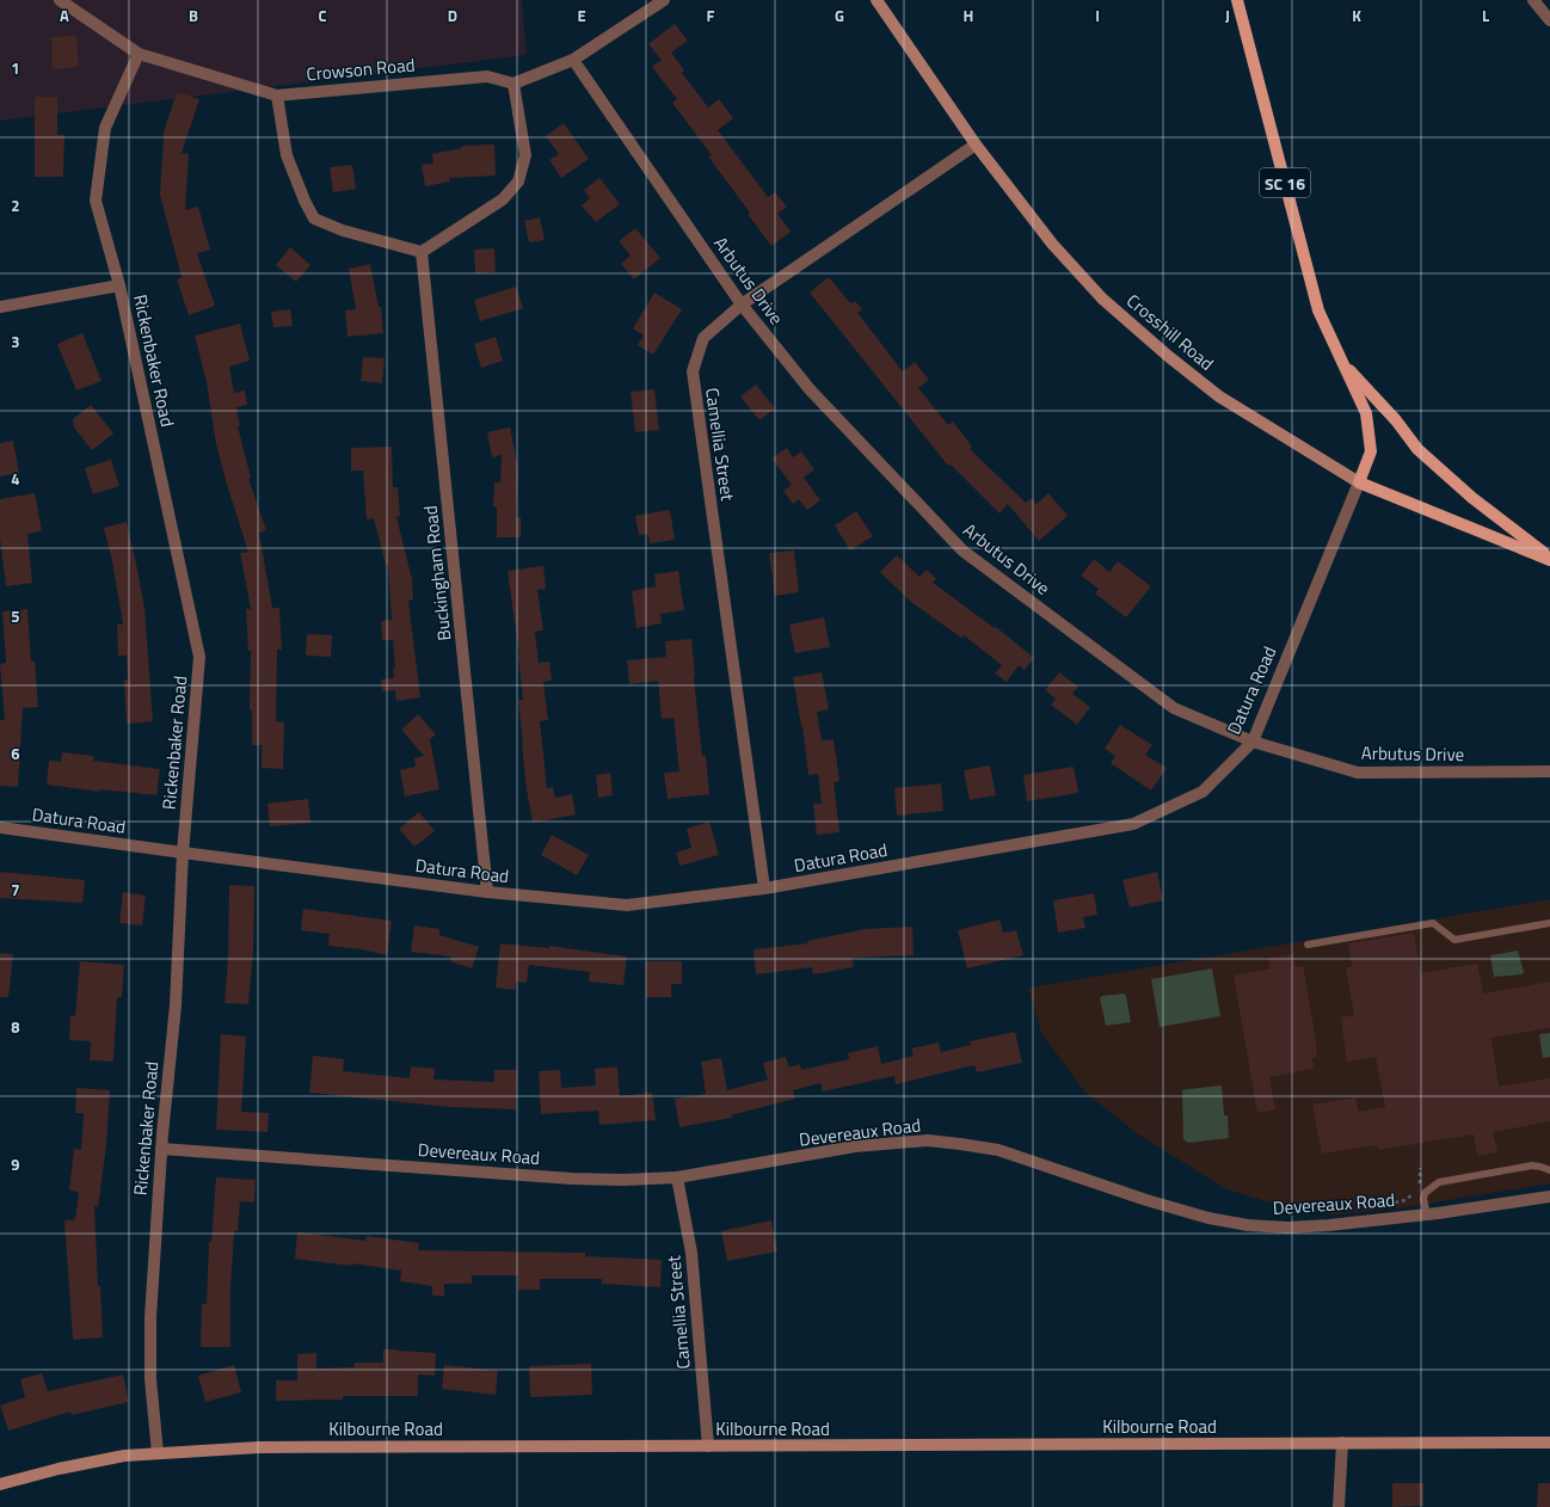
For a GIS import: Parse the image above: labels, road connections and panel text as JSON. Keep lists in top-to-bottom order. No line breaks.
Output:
{"streets":{"main road":["SC 16","Crosshill Road","Datura Road"],"street":["Crowson Road","Arbutus Drive","Rickenbaker Road","Camellia Street","Buckingham Road","Devereaux Road","Kilbourne Road"]},"crossings":[["Crowson Road","Rickenbaker Road"],["SC 16","Crosshill Road"],["SC 16","Datura Road"],["Arbutus Drive","Camellia Street"],["Arbutus Drive","Datura Road"],["Crosshill Road","Camellia Street"],["Crosshill Road","Datura Road"],["Rickenbaker Road","Datura Road"],["Rickenbaker Road","Devereaux Road"],["Rickenbaker Road","Kilbourne Road"],["Camellia Street","Datura Road"],["Camellia Street","Devereaux Road"],["Camellia Street","Kilbourne Road"],["Buckingham Road","Datura Road"]],"grid":{"columns":["A","B","C","D","E","F","G","H","I","J","K","L"],"rows":["1","2","3","4","5","6","7","8","9"]}}
